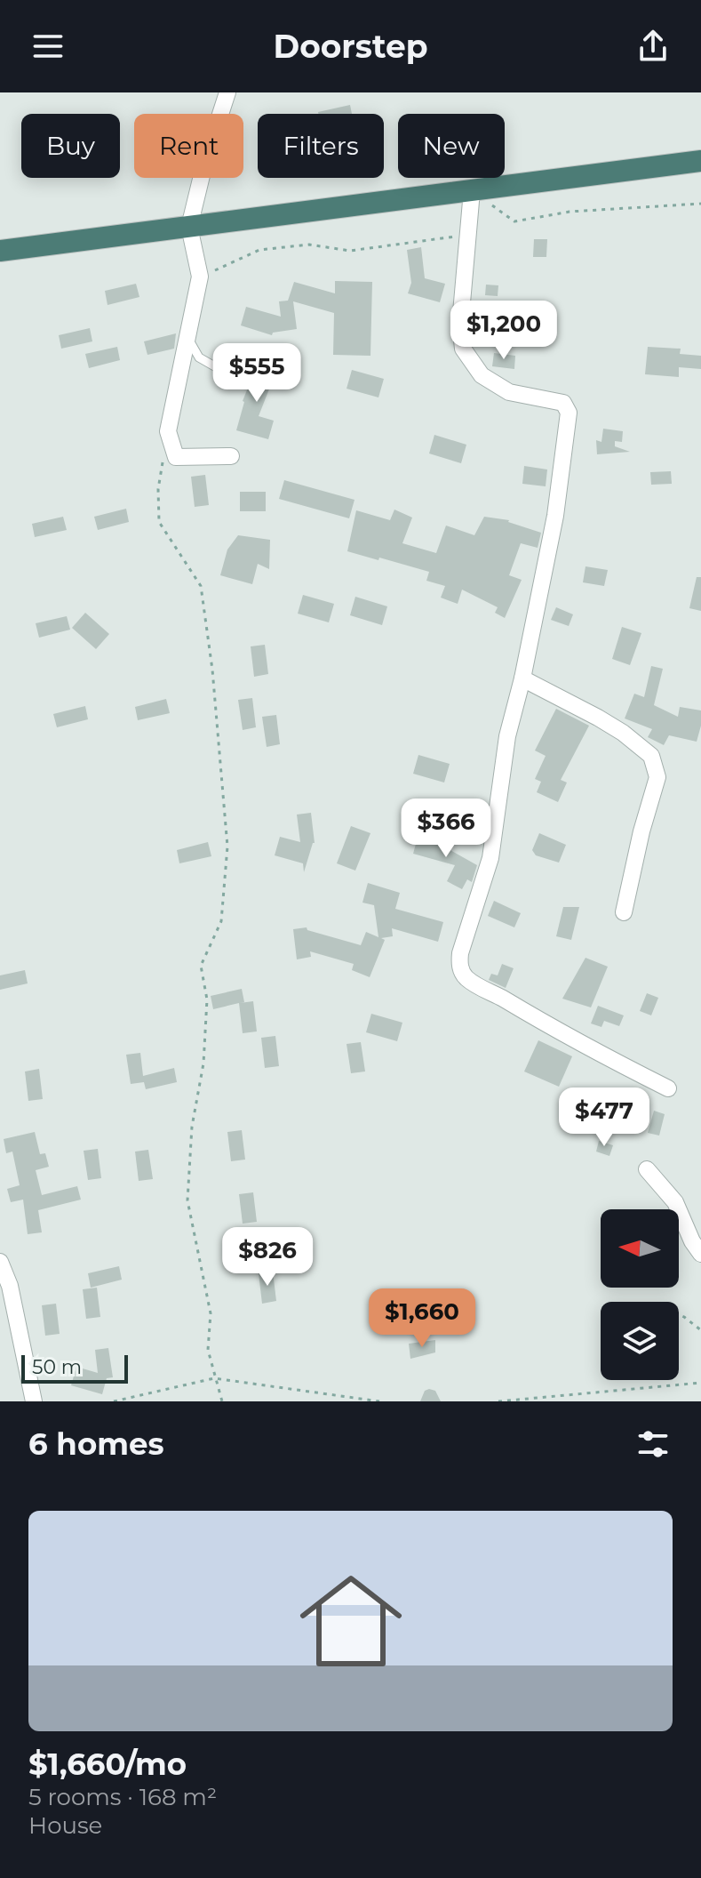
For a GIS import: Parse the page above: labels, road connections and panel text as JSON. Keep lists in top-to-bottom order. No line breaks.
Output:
{"scale_bar":"50 m","north":"left","page":{"header":"Doorstep","chip":["Buy","Rent","Filters","New"],"price":["$1,200","$555","$366","$477","$826","$1,660"],"scale":"50 m","heading":"6 homes","list":[{"name":"$1,660/mo","note":"5 rooms · 168 m² · House"}]}}
